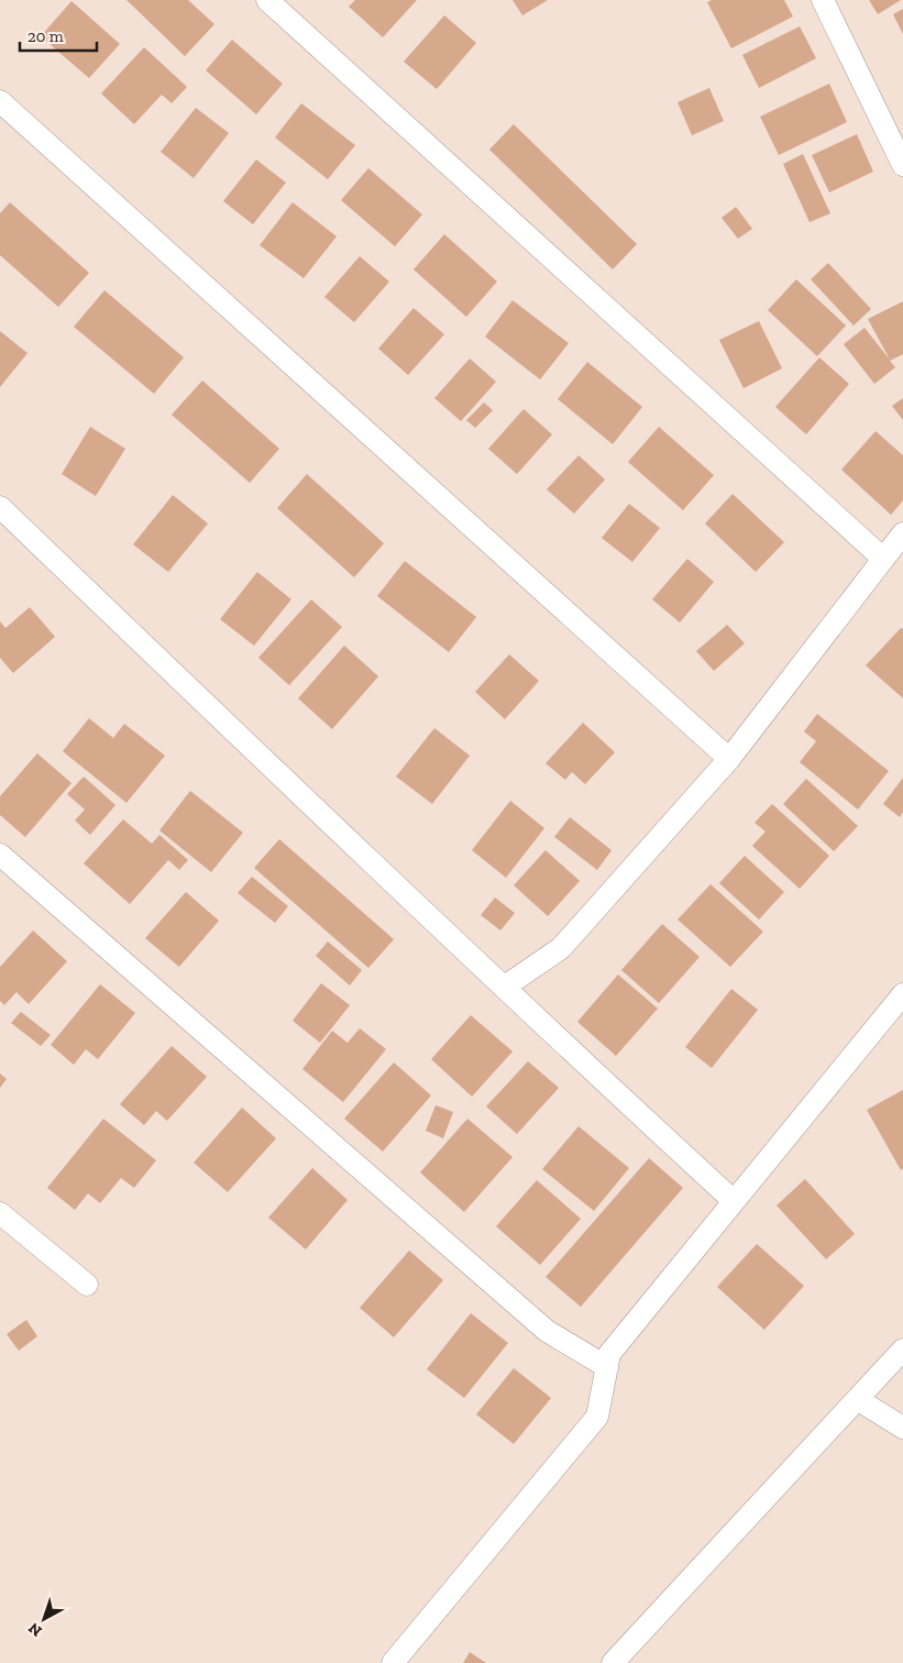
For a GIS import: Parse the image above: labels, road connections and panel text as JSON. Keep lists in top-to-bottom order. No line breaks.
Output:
{"scale_bar":"20 m","north":"bottom left"}
